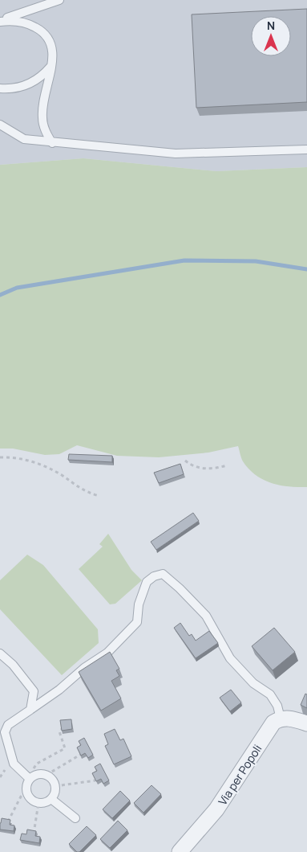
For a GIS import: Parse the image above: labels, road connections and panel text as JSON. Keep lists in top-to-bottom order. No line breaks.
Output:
{"streets":{"street":["Via per Popoli"]},"north":"top"}
